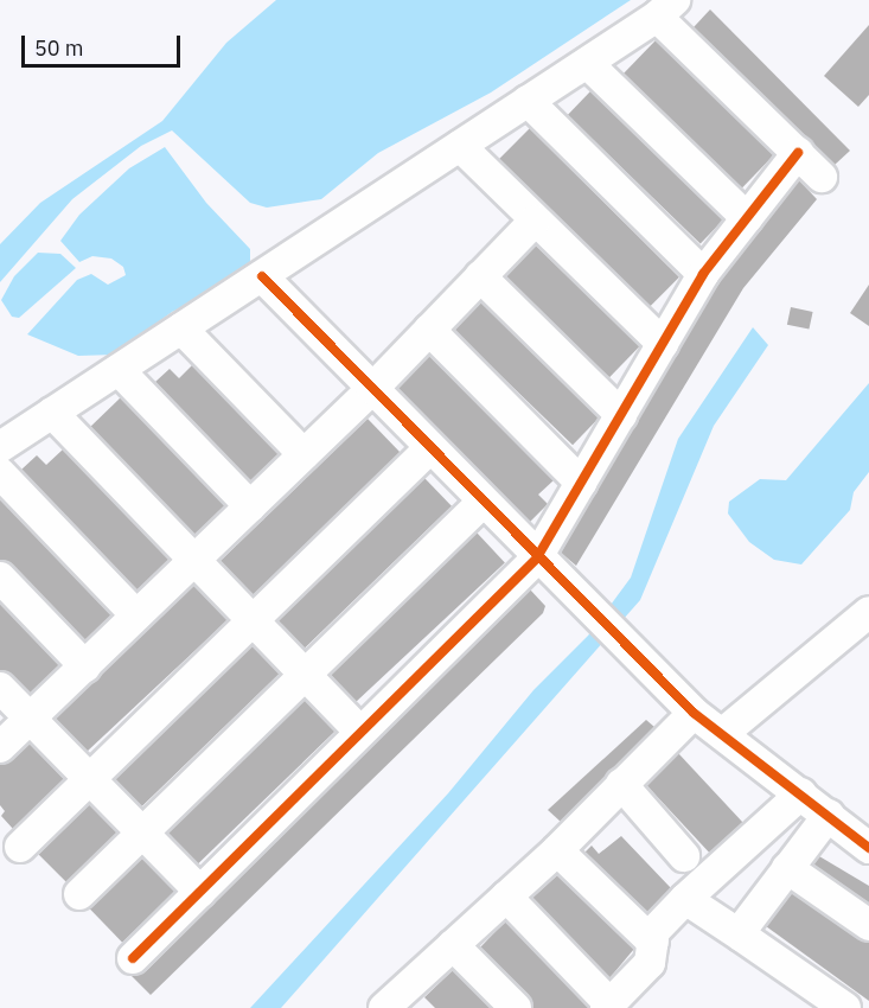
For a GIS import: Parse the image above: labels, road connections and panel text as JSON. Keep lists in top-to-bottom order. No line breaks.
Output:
{"scale_bar":"50 m"}
